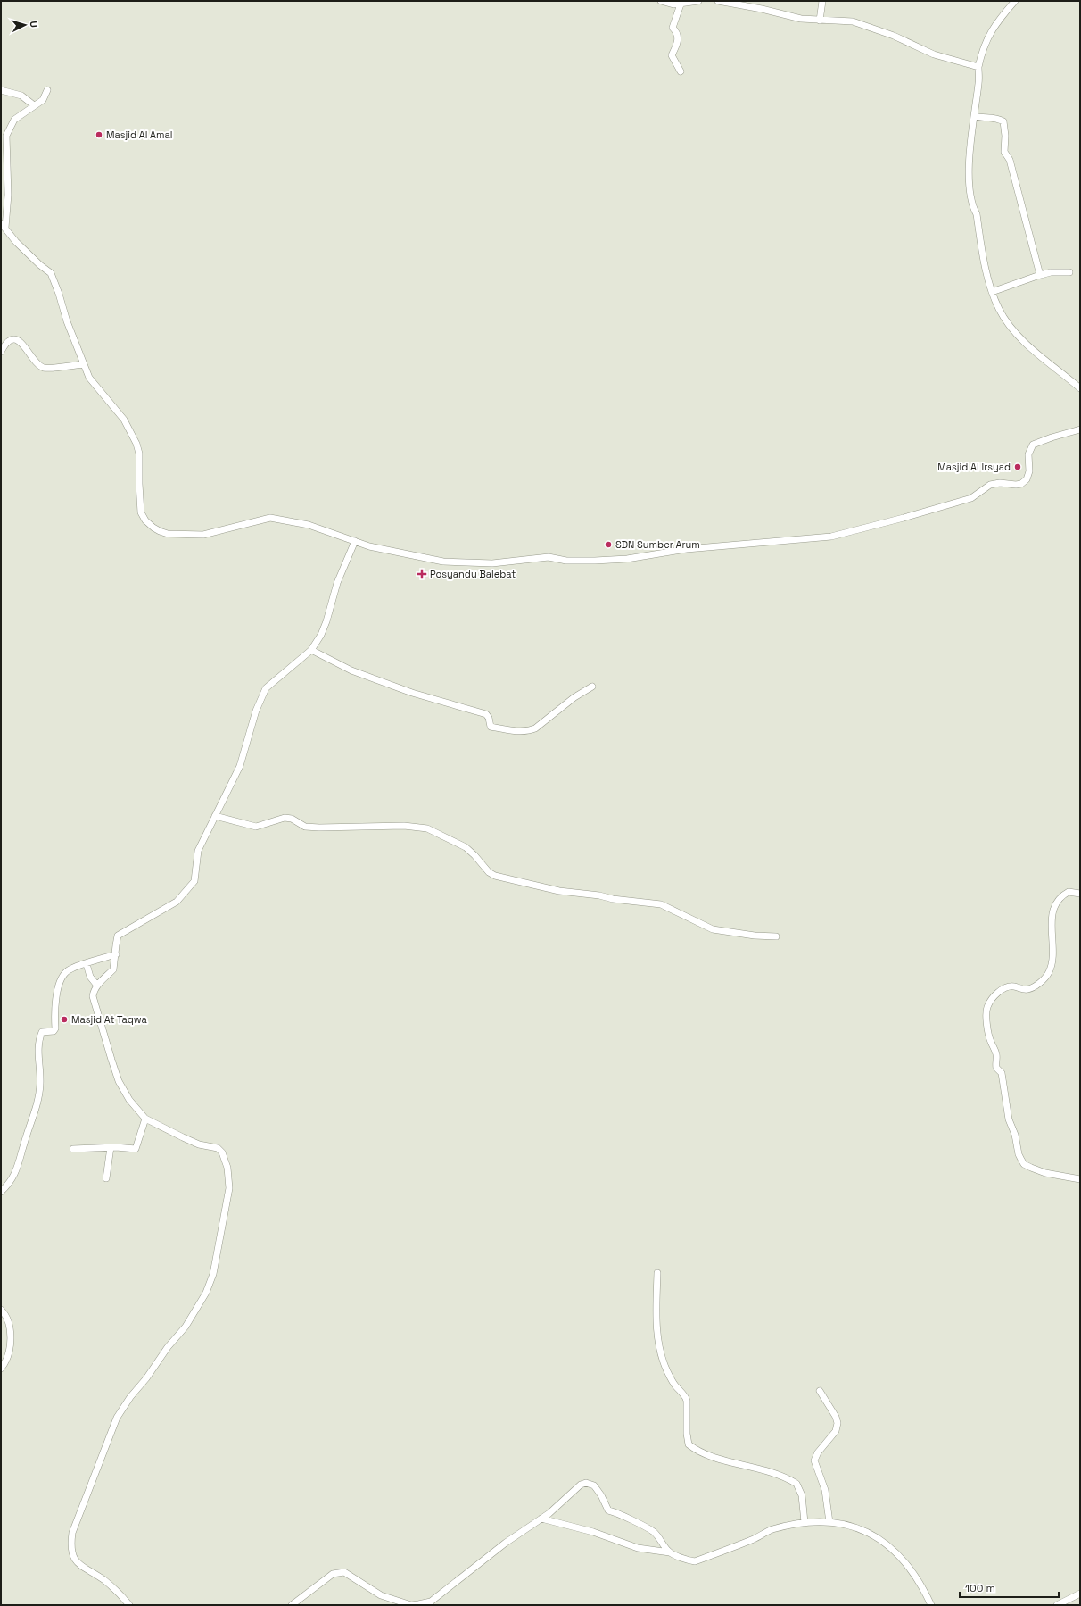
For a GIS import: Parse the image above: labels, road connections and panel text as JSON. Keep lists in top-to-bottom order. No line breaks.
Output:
{"places":{"other":["Masjid Al Amal","Masjid Al Irsyad","SDN Sumber Arum","Masjid At Taqwa"],"health":["Posyandu Balebat"]},"scale_bar":"100 m","north":"right"}
